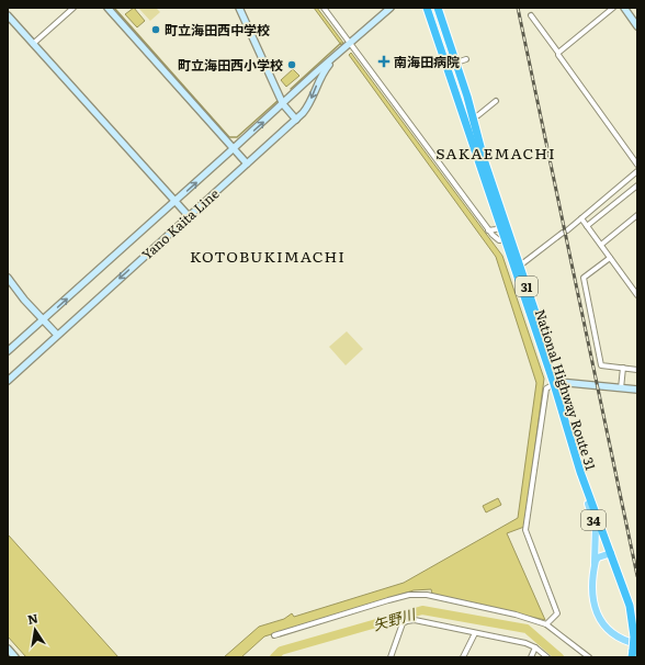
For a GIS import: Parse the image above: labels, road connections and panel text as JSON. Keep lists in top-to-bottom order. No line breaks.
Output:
{"streets":{"highway":["31","National Highway Route 31"],"main road":["Yano Kaita Line","34"]},"crossings":[["National Highway Route 31","34"]],"districts":["SAKAEMACHI","KOTOBUKIMACHI"],"water":["矢野川"],"places":{"other":["町立海田西中学校","町立海田西小学校"],"health":["南海田病院"]},"north":"top"}
